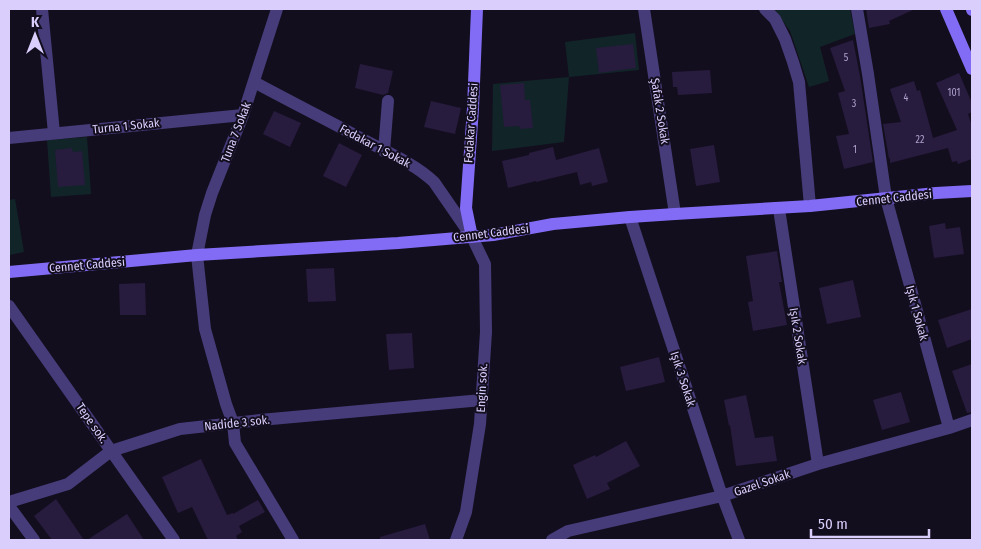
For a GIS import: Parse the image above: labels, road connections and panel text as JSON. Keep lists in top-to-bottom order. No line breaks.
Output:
{"streets":{"street":["Şafak 2 Sokak","Fedakar Caddesi","Turna 1 Sokak","Tuna 7 Sokak","Fedakar 1 Sokak","Cennet Caddesi","Işık 1 Sokak","Işık 2 Sokak","Işık 3 Sokak","Engin sok.","Tepe sok.","Nadide 3 sok.","Gazel Sokak"]},"crossings":[["Şafak 2 Sokak","Cennet Caddesi"],["Fedakar Caddesi","Fedakar 1 Sokak"],["Fedakar Caddesi","Cennet Caddesi"],["Fedakar Caddesi","Engin sok."],["Turna 1 Sokak","Tuna 7 Sokak"],["Tuna 7 Sokak","Fedakar 1 Sokak"],["Tuna 7 Sokak","Cennet Caddesi"],["Tuna 7 Sokak","Nadide 3 sok."],["Fedakar 1 Sokak","Cennet Caddesi"],["Fedakar 1 Sokak","Engin sok."],["Cennet Caddesi","Işık 1 Sokak"],["Cennet Caddesi","Işık 2 Sokak"],["Cennet Caddesi","Işık 3 Sokak"],["Cennet Caddesi","Engin sok."],["Işık 1 Sokak","Gazel Sokak"],["Işık 2 Sokak","Gazel Sokak"],["Işık 3 Sokak","Gazel Sokak"],["Engin sok.","Nadide 3 sok."],["Tepe sok.","Nadide 3 sok."]],"house_numbers":["5","101","4","3","22","1"],"scale_bar":"50 m","north":"top"}
